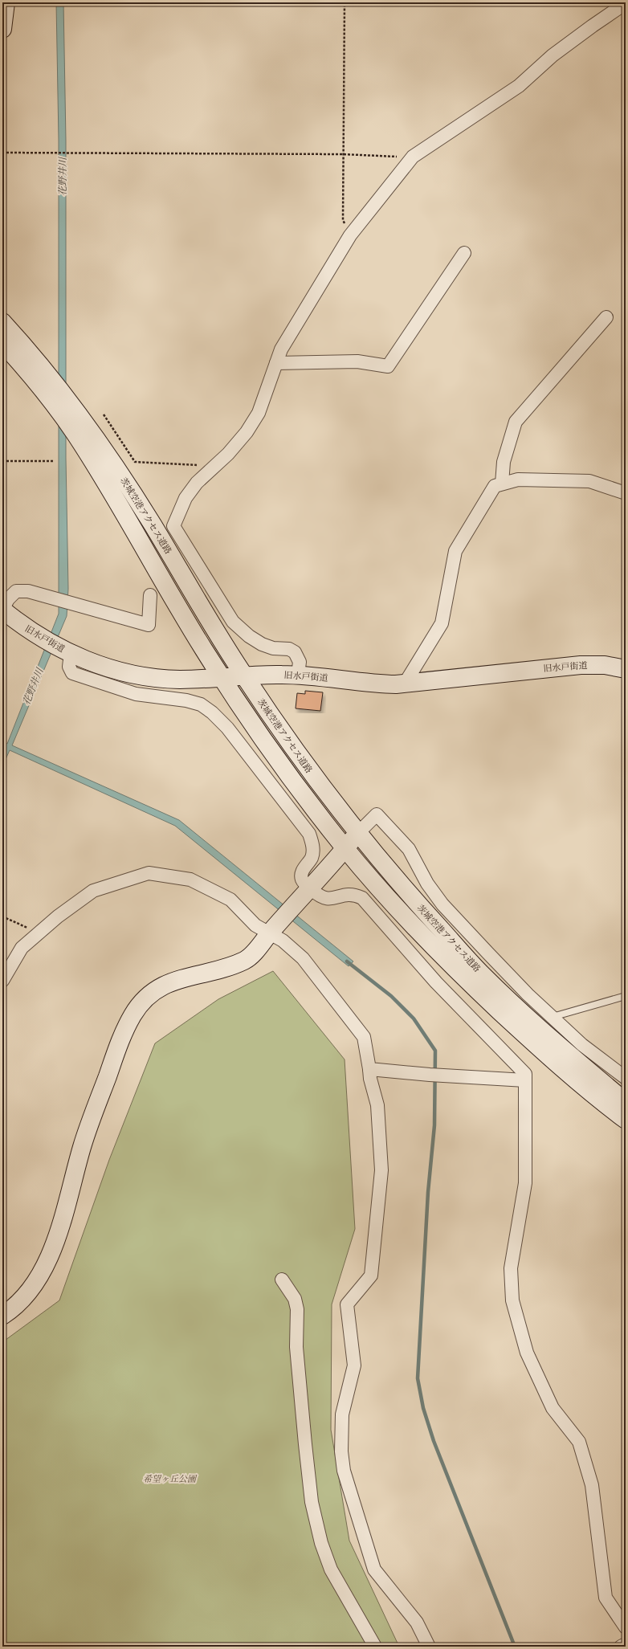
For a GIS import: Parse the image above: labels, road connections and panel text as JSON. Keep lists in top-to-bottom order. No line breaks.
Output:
{"streets":{"main road":["茨城空港アクセス道路","旧水戸街道"]},"crossings":[["茨城空港アクセス道路","旧水戸街道"]],"water":["花野井川"],"parks":["希望ヶ丘公園"]}
